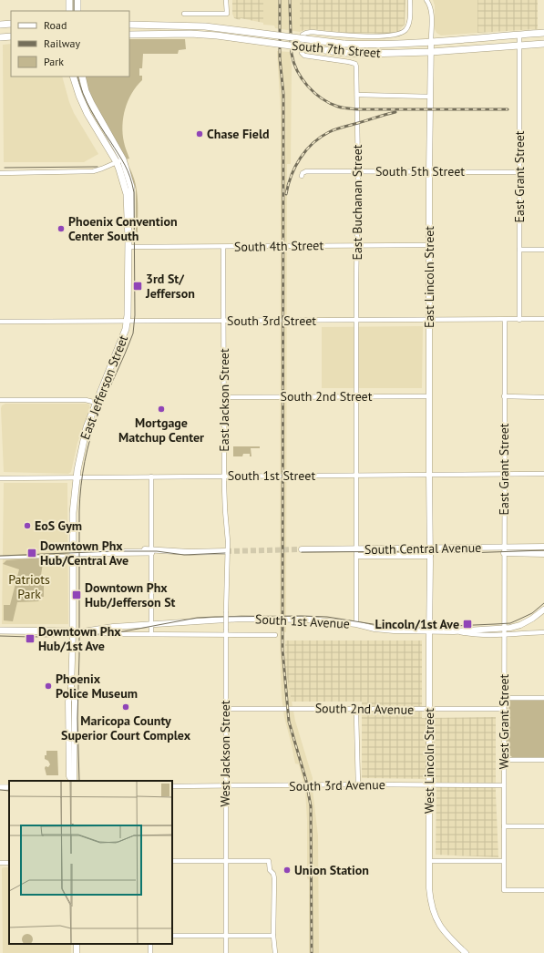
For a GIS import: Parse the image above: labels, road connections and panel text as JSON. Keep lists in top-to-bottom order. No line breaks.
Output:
{"streets":{"main road":["South 7th Street","East Lincoln Street","East Jefferson Street","South Central Avenue","South 1st Avenue","West Lincoln Street"],"street":["South 5th Street","East Grant Street","East Buchanan Street","South 4th Street","South 3rd Street","South 2nd Street","East Jackson Street","South 1st Street","South 2nd Avenue","West Grant Street","West Jackson Street","South 3rd Avenue"]},"crossings":[["South 7th Street","East Grant Street"],["South 7th Street","East Lincoln Street"],["South 5th Street","East Grant Street"],["South 5th Street","East Buchanan Street"],["South 5th Street","East Lincoln Street"],["East Grant Street","South 3rd Street"],["East Grant Street","South 1st Street"],["East Grant Street","South Central Avenue"],["East Grant Street","West Grant Street"],["East Buchanan Street","South 4th Street"],["East Buchanan Street","South 3rd Street"],["East Buchanan Street","South 2nd Street"],["East Buchanan Street","South 1st Street"],["East Buchanan Street","South Central Avenue"],["East Buchanan Street","South 1st Avenue"],["South 4th Street","East Lincoln Street"],["South 4th Street","East Jefferson Street"],["South 4th Street","East Jackson Street"],["East Lincoln Street","South 3rd Street"],["East Lincoln Street","South 2nd Street"],["East Lincoln Street","South 1st Street"],["East Lincoln Street","South Central Avenue"],["East Lincoln Street","West Lincoln Street"],["South 3rd Street","East Jefferson Street"],["South 3rd Street","East Jackson Street"],["East Jefferson Street","South 1st Street"],["East Jefferson Street","South 1st Avenue"],["South 2nd Street","East Jackson Street"],["East Jackson Street","South 1st Street"],["East Jackson Street","West Jackson Street"],["South Central Avenue","West Grant Street"],["South 1st Avenue","West Grant Street"],["South 1st Avenue","West Jackson Street"],["South 1st Avenue","West Lincoln Street"],["South 2nd Avenue","West Grant Street"],["South 2nd Avenue","West Jackson Street"],["South 2nd Avenue","West Lincoln Street"],["West Grant Street","South 3rd Avenue"],["West Jackson Street","South 3rd Avenue"],["West Lincoln Street","South 3rd Avenue"]],"parks":["Patriots Park"],"places":{"other":["Chase Field","Phoenix Convention Center South","Mortgage Matchup Center","EoS Gym","Phoenix Police Museum","Maricopa County Superior Court Complex","Union Station"],"transit":["3rd St/ Jefferson","Downtown Phx Hub/Central Ave","Downtown Phx Hub/Jefferson St","Lincoln/1st Ave","Downtown Phx Hub/1st Ave"]},"legend":["Road","Railway","Park"]}
